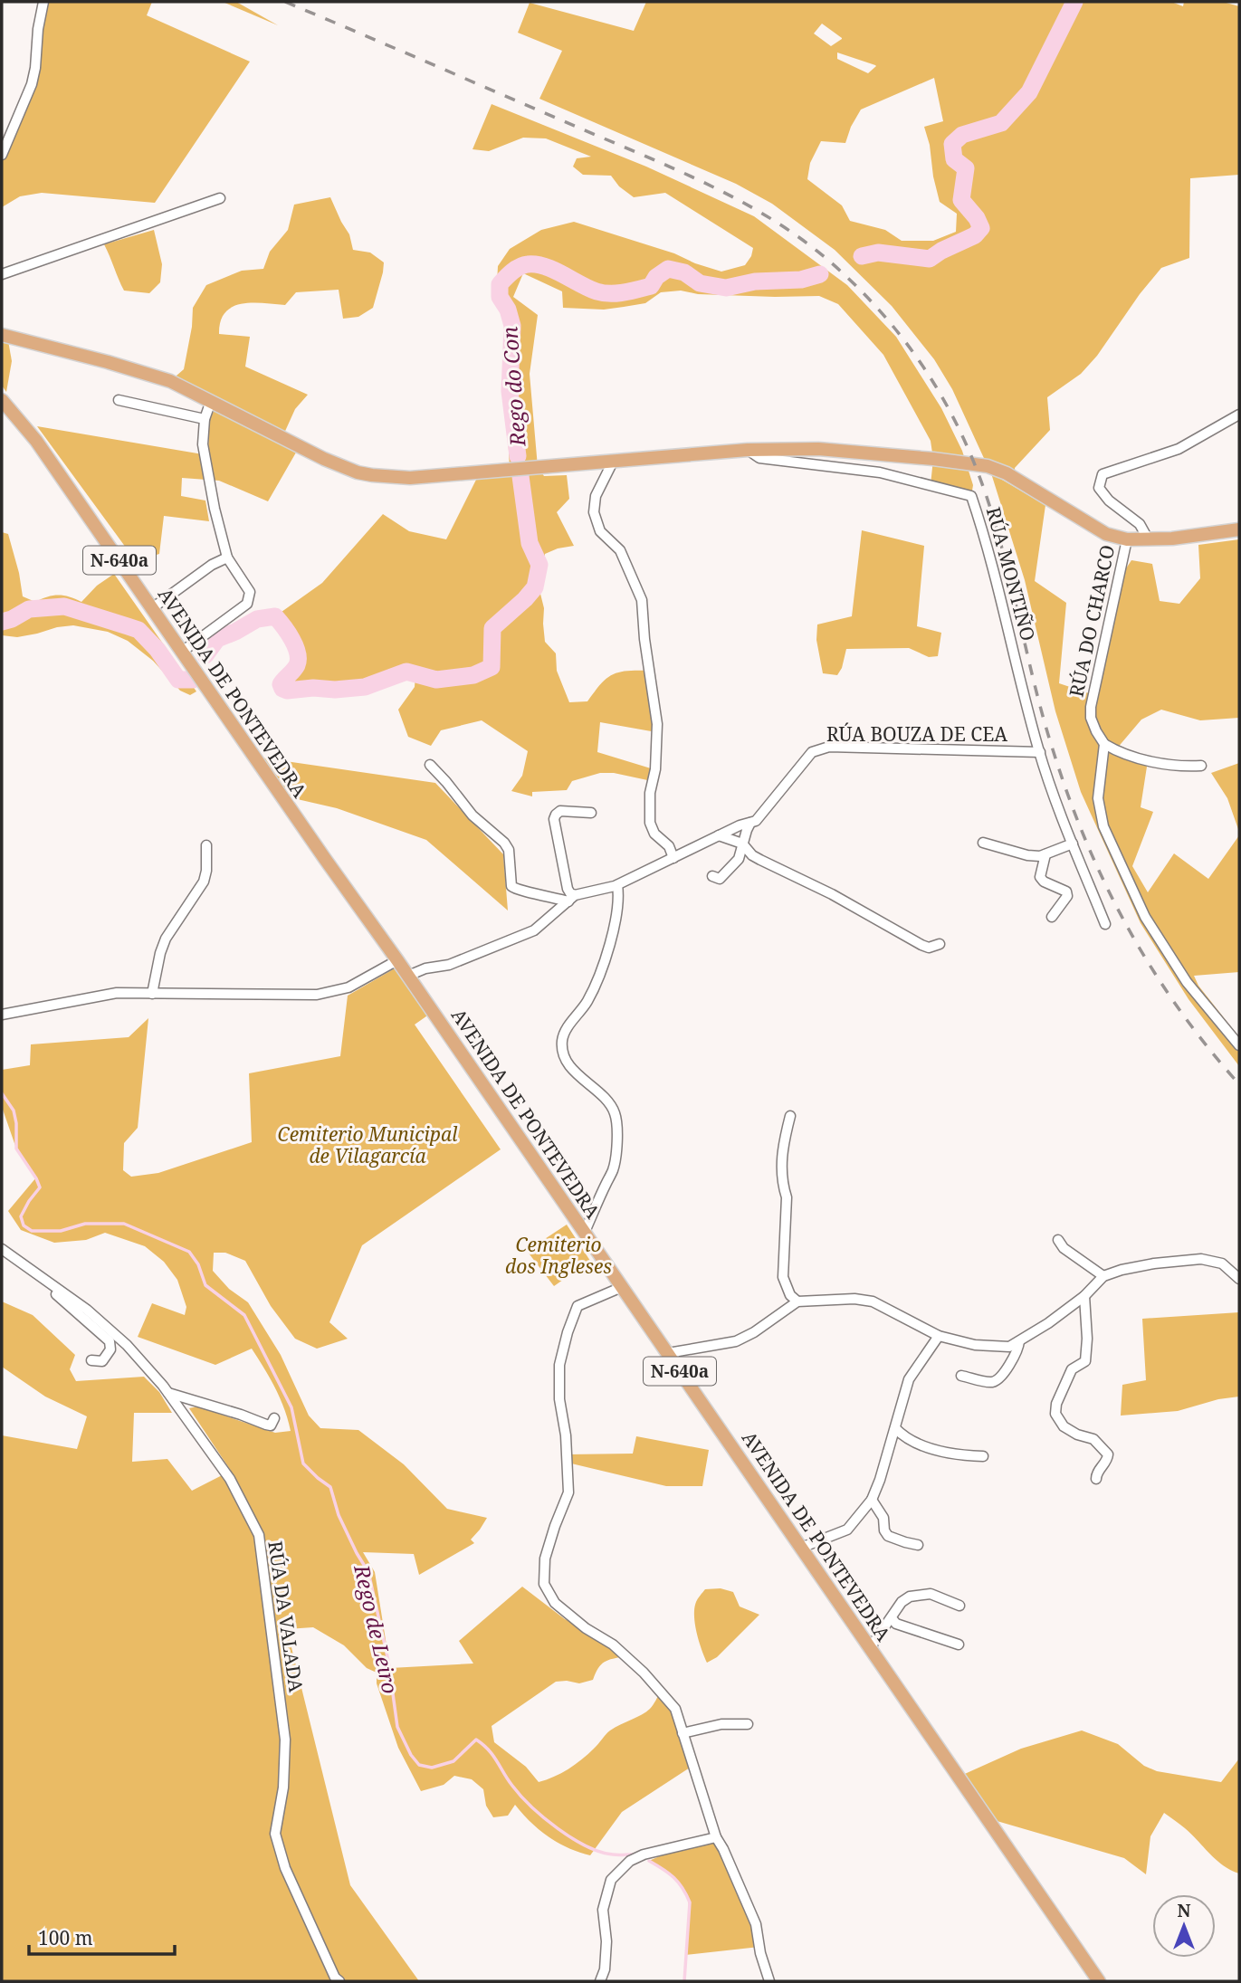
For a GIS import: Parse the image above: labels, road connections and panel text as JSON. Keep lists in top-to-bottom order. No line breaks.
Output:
{"streets":{"main road":["N-640a","AVENIDA DE PONTEVEDRA"],"street":["RÚA MONTIÑO","RÚA DO CHARCO","RÚA BOUZA DE CEA","RÚA DA VALADA"]},"crossings":[["RÚA MONTIÑO","RÚA BOUZA DE CEA"],["AVENIDA DE PONTEVEDRA","RÚA BOUZA DE CEA"]],"water":["Rego do Con","Rego de Leiro"],"parks":["Cemiterio Municipal de Vilagarcía","Cemiterio dos Ingleses"],"scale_bar":"100 m","north":"top"}
